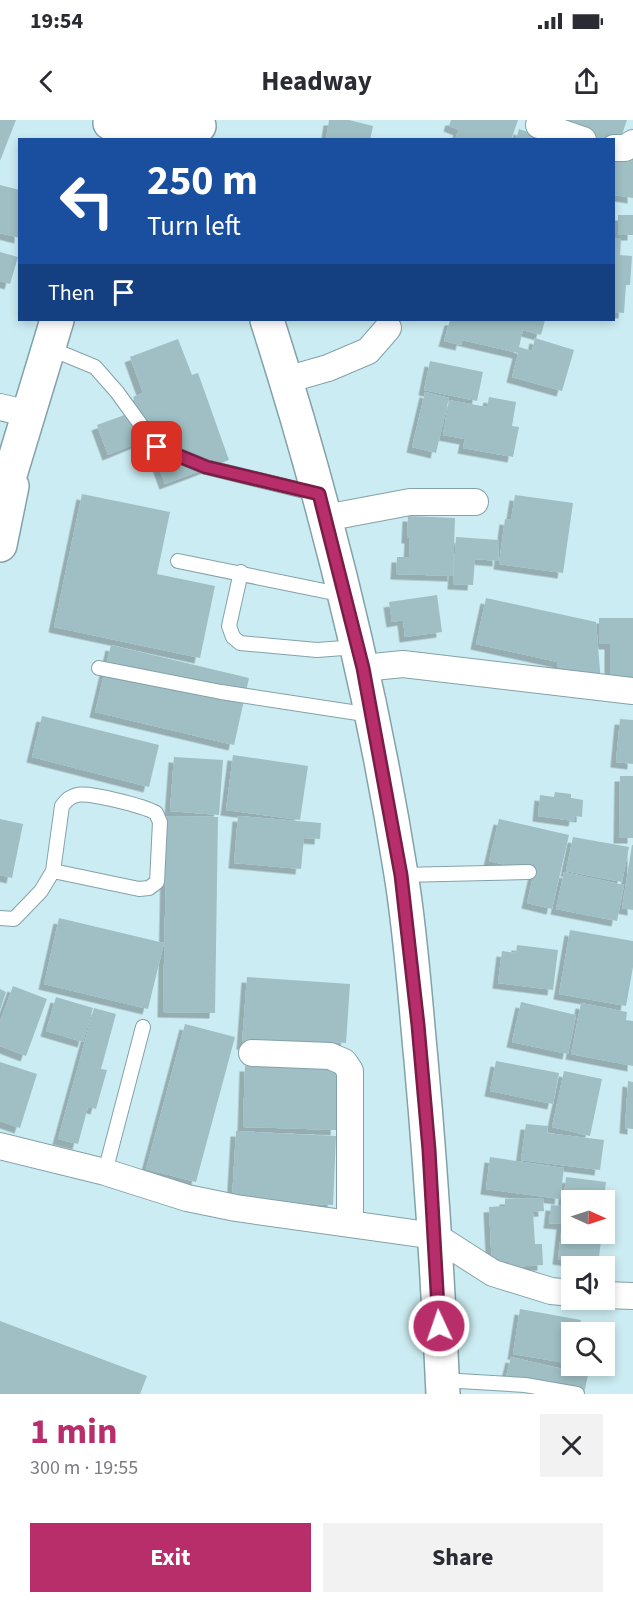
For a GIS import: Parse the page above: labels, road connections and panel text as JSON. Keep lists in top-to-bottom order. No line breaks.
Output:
{"north":"right","page":{"status":"19:54","header":"Headway","turn":["250 m","Turn left"],"then":"Then","heading":["1 min","300 m · 19:55"],"buttons":["Exit","Share"]}}
